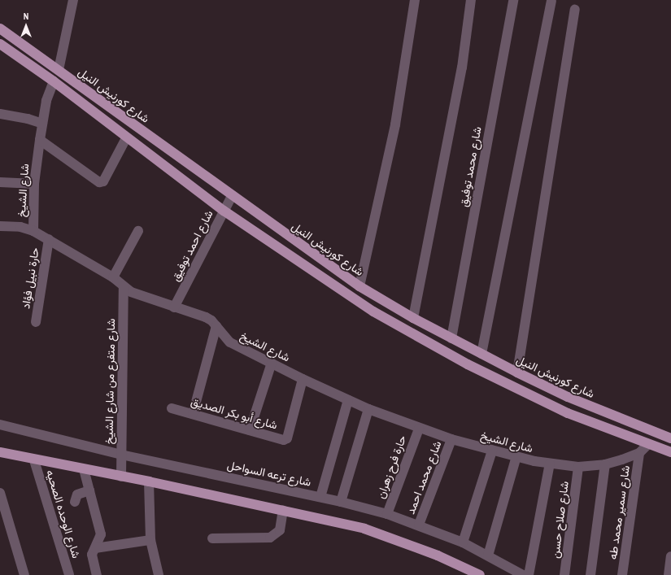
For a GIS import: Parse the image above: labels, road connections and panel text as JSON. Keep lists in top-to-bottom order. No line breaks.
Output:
{"streets":{"main road":["شارع كورنيش النيل"],"street":["شارع محمد توفيق","شارع الشيخ","شارع احمد توفيق","حارة نبيل فؤاد","شارع متفرع من شارع الشيخ","شارع أبو بكر الصديق","حارة فرح زهران","شارع ترعه السواحل","شارع محمد احمد","شارع سمير محمد طه","شارع الوحده الصحيه","شارع صلاح حسن"]},"crossings":[["شارع كورنيش النيل","شارع محمد توفيق"],["شارع كورنيش النيل","شارع احمد توفيق"],["شارع الشيخ","شارع احمد توفيق"],["شارع الشيخ","حارة نبيل فؤاد"],["شارع الشيخ","شارع متفرع من شارع الشيخ"],["شارع الشيخ","شارع أبو بكر الصديق"],["شارع الشيخ","حارة فرح زهران"],["شارع الشيخ","شارع محمد احمد"],["شارع الشيخ","شارع سمير محمد طه"],["شارع الشيخ","شارع صلاح حسن"],["شارع متفرع من شارع الشيخ","شارع ترعه السواحل"],["حارة فرح زهران","شارع ترعه السواحل"],["شارع ترعه السواحل","شارع محمد احمد"]],"north":"top"}
